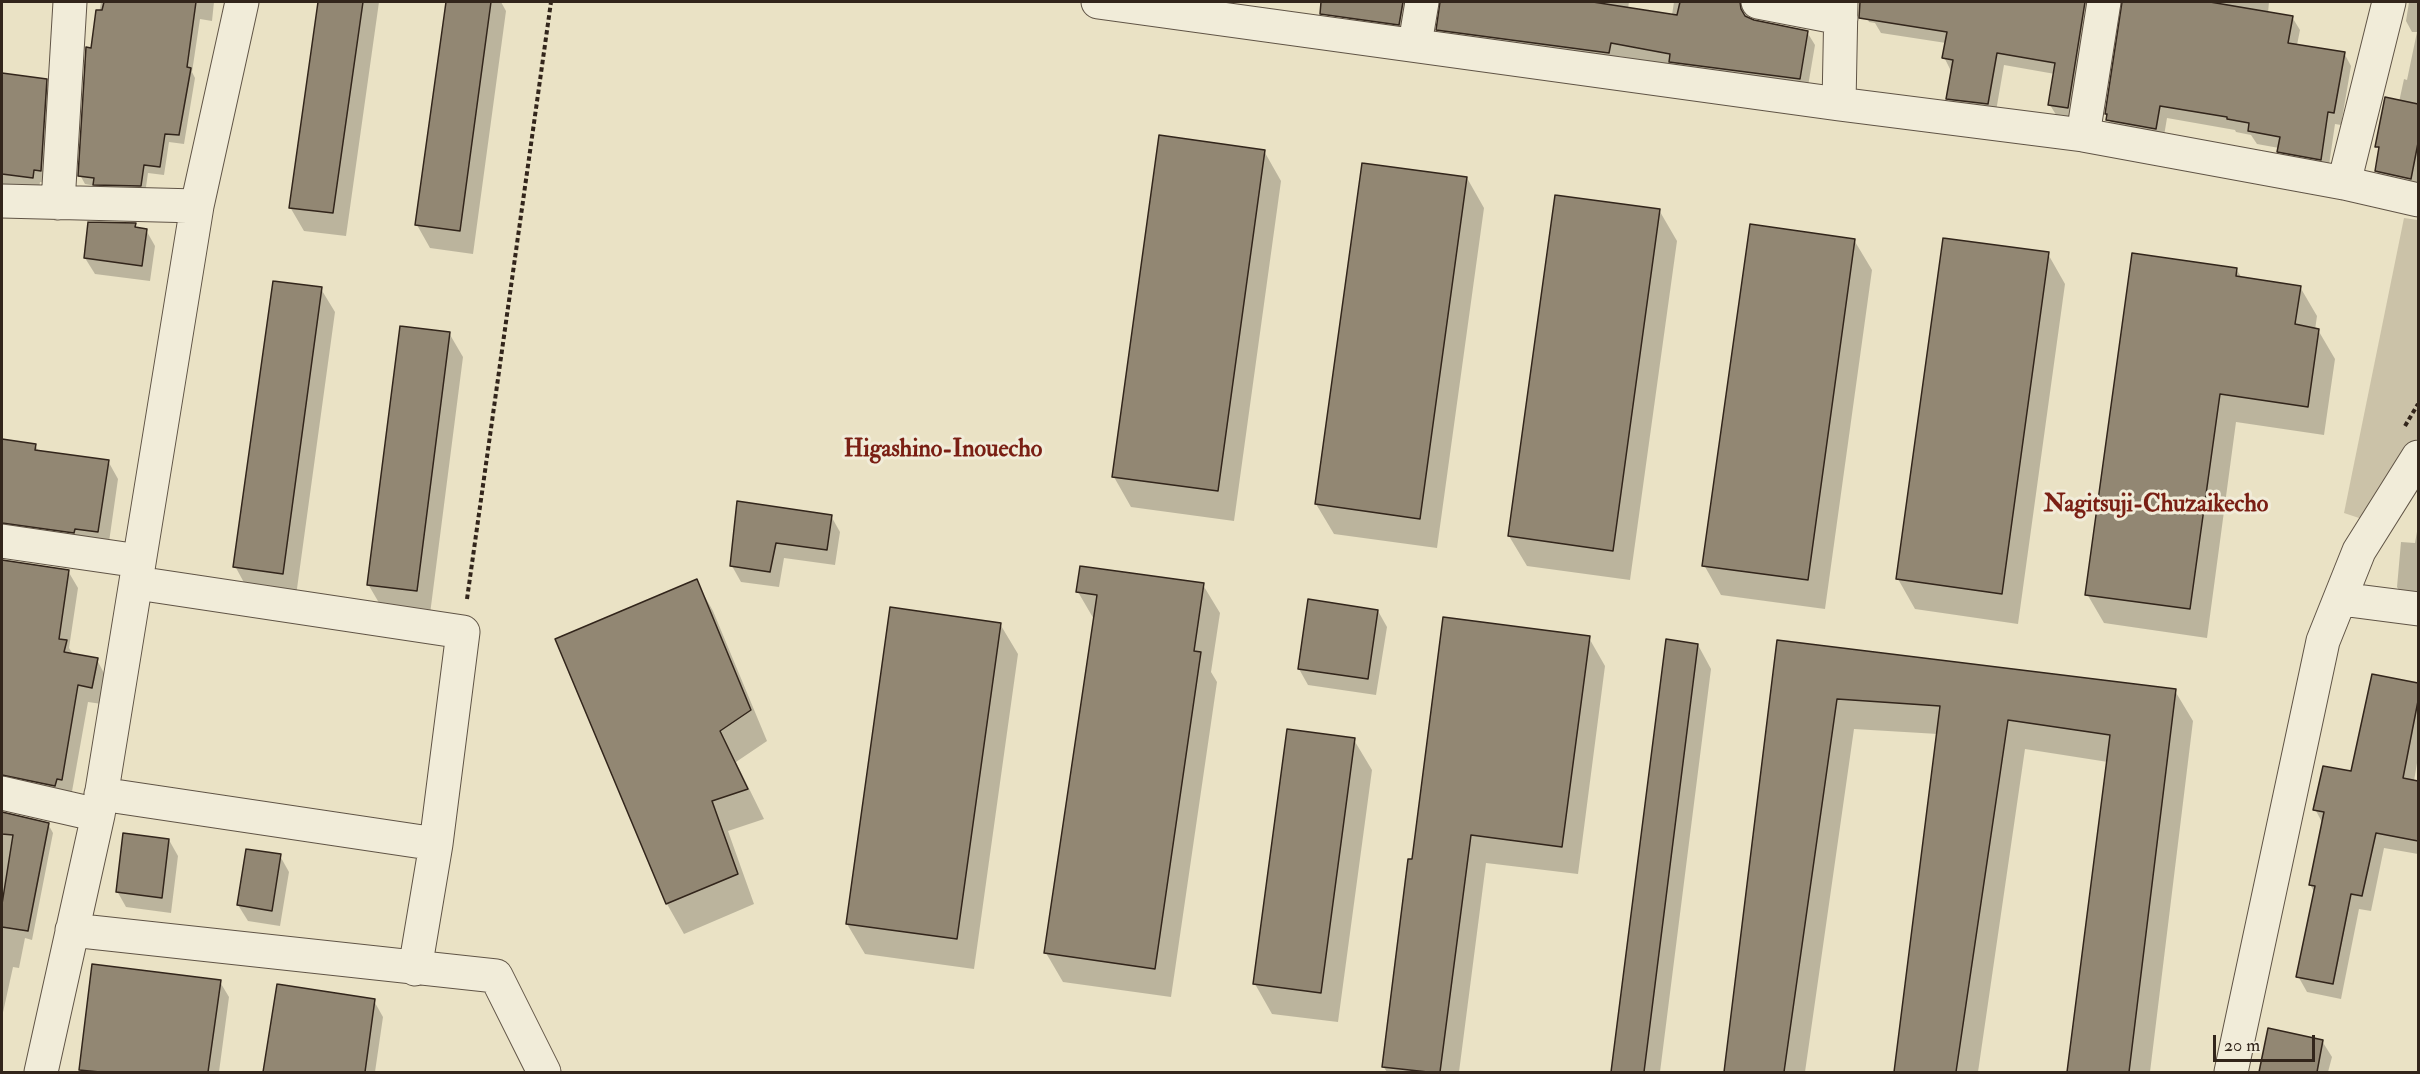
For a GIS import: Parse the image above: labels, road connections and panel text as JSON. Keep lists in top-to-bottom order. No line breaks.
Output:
{"districts":["Higashino-Inouecho","Nagitsuji-Chuzaikecho"],"scale_bar":"20 m"}
